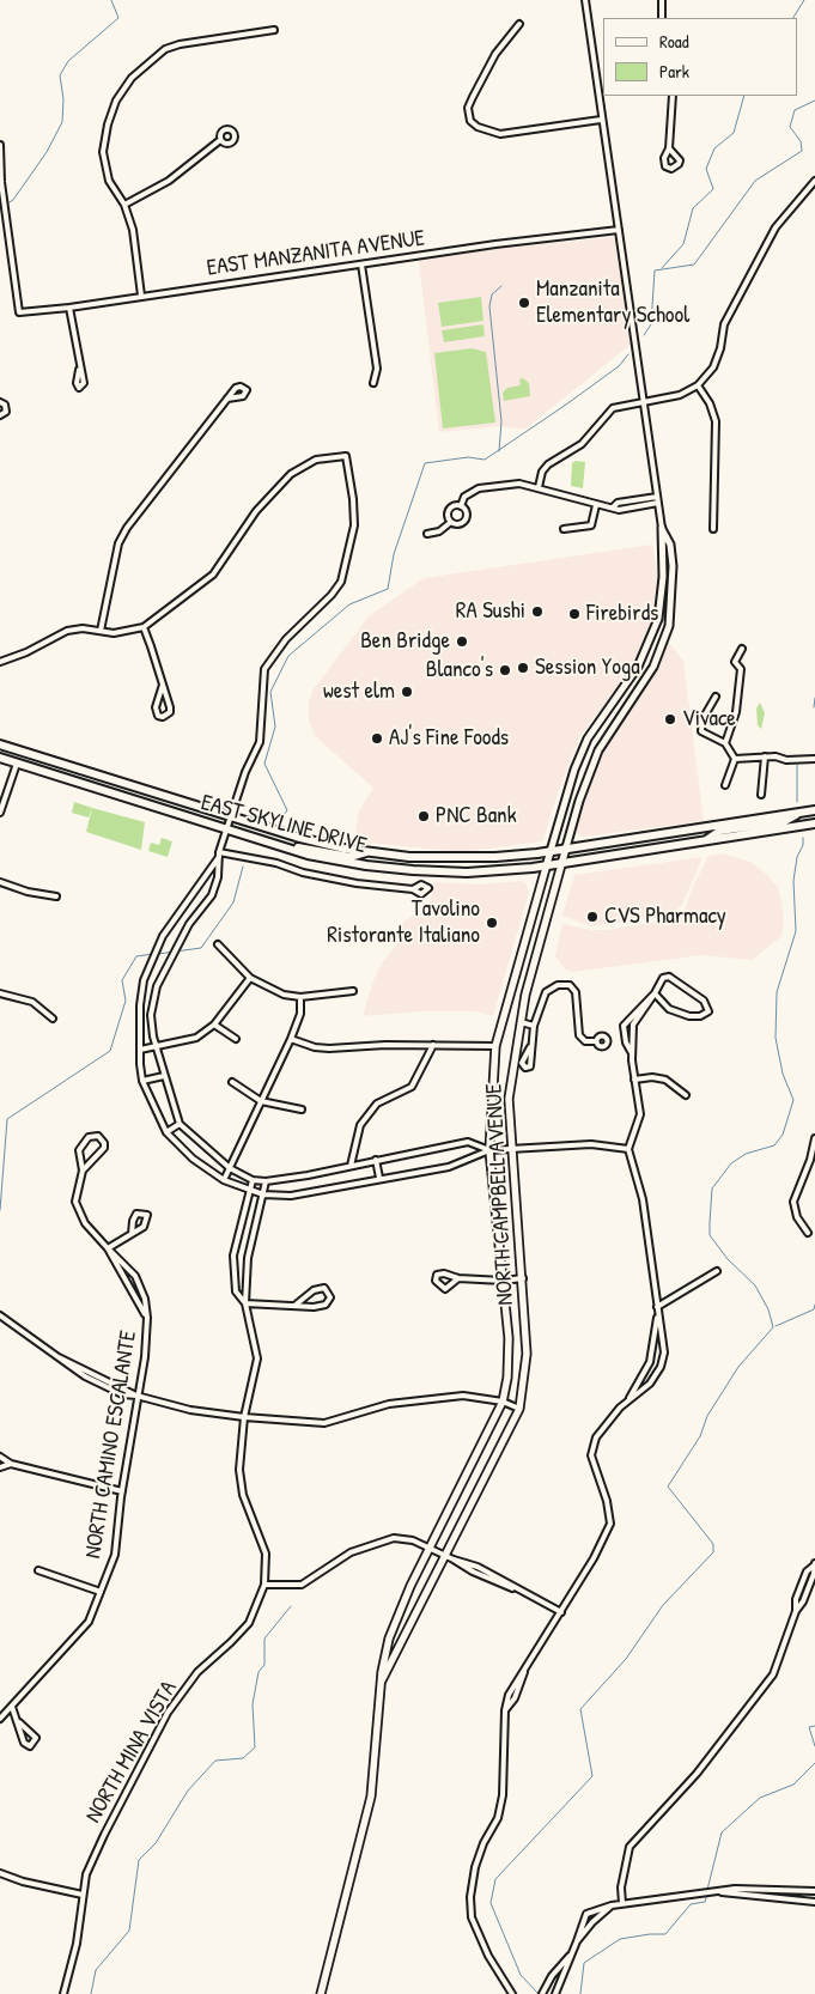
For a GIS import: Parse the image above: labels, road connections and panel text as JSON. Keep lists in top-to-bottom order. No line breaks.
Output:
{"streets":{"main road":["EAST SKYLINE DRIVE","NORTH CAMPBELL AVENUE"],"street":["EAST MANZANITA AVENUE","NORTH CAMINO ESCALANTE","NORTH MINA VISTA"]},"crossings":[["EAST MANZANITA AVENUE","NORTH CAMPBELL AVENUE"],["EAST SKYLINE DRIVE","NORTH CAMPBELL AVENUE"]],"places":["Manzanita Elementary School","RA Sushi","Firebirds","Ben Bridge","Session Yoga","Blanco's","west elm","Vivace","AJ's Fine Foods","PNC Bank","CVS Pharmacy","Tavolino Ristorante Italiano"],"legend":["Road","Park"]}
